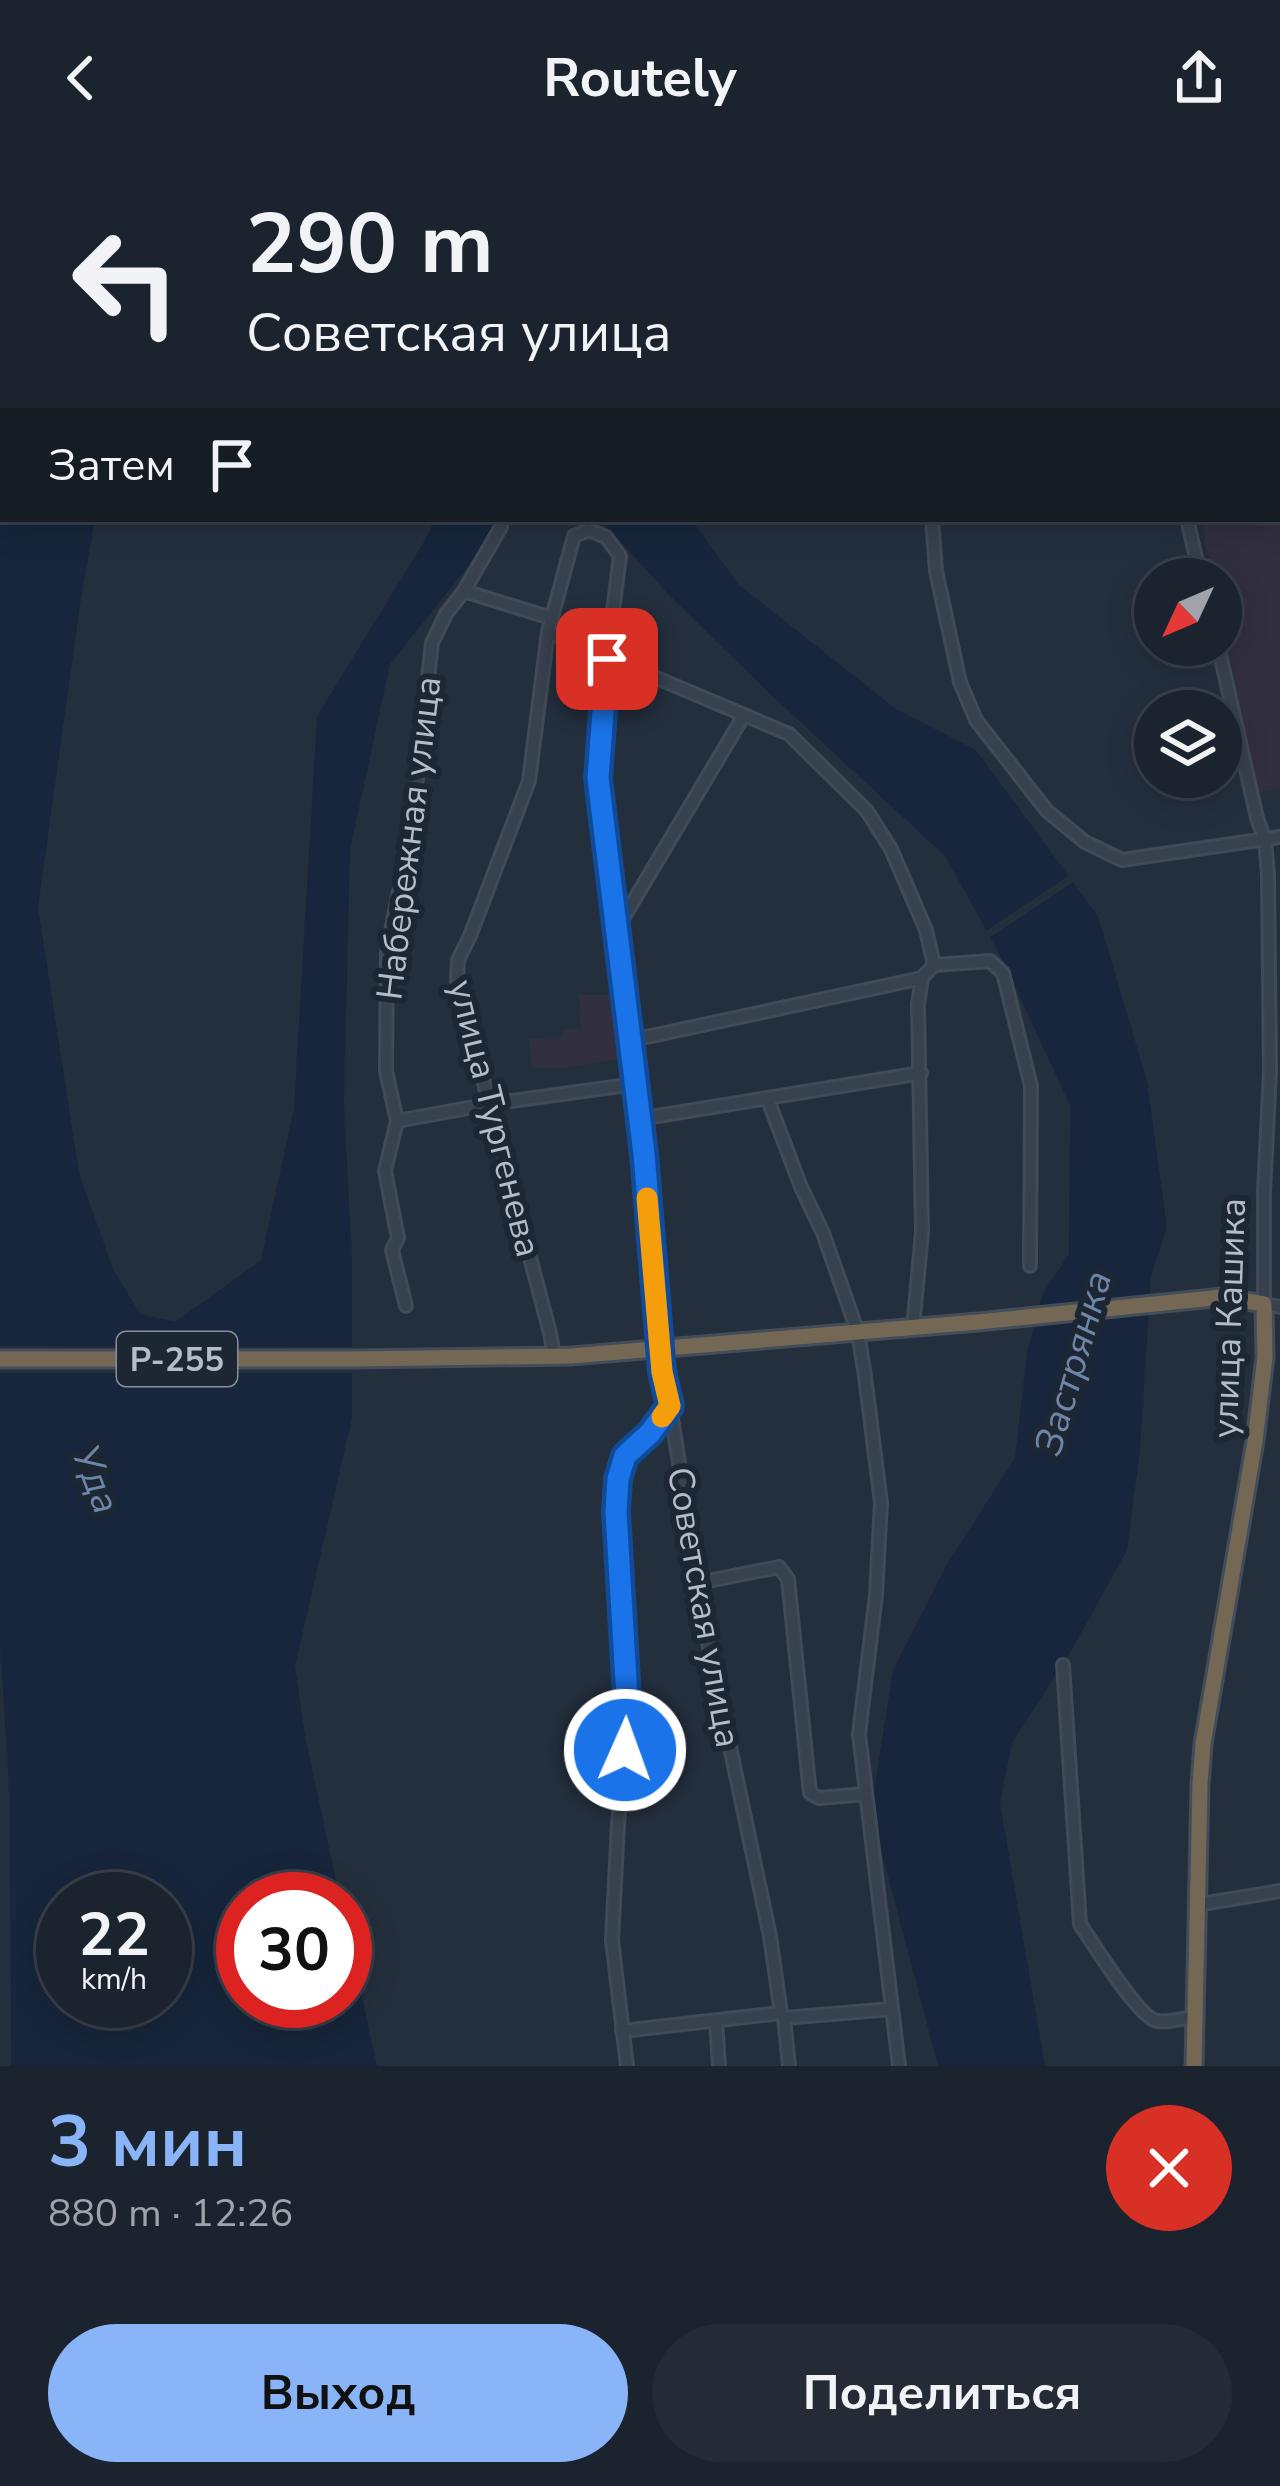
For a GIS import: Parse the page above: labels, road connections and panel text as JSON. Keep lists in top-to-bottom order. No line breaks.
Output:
{"streets":{"highway":["улица Кашика","Р-255"],"street":["Набережная улица","улица Тургенева","Советская улица"]},"crossings":[["улица Тургенева","Р-255"],["улица Тургенева","Советская улица"],["улица Кашика","Р-255"],["Р-255","Советская улица"]],"water":["Застрянка","Уда"],"north":"bottom left","page":{"header":"Routely","turn":["290 m","Советская улица"],"then":"Затем","speed":"22 km/h","limit":"30","heading":["3 мин","880 m · 12:26"],"buttons":["Выход","Поделиться"]}}
